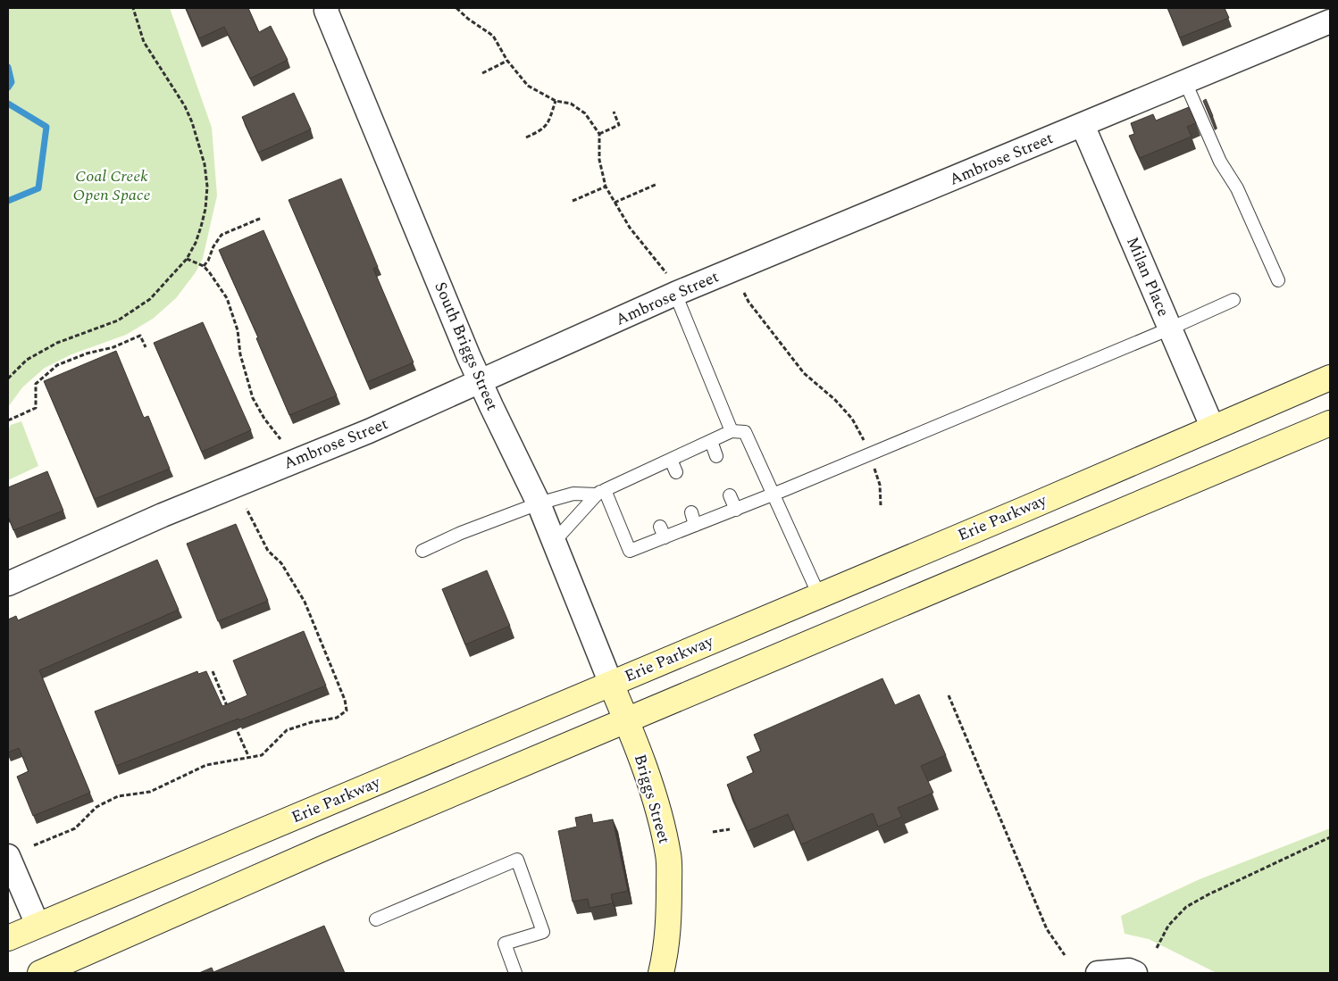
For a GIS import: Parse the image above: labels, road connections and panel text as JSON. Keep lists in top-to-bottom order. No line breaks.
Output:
{"streets":{"main road":["Erie Parkway","Briggs Street"],"street":["Ambrose Street","Milan Place","South Briggs Street"]},"crossings":[["Ambrose Street","Milan Place"],["Ambrose Street","South Briggs Street"],["Milan Place","Erie Parkway"],["South Briggs Street","Erie Parkway"],["South Briggs Street","Briggs Street"],["Erie Parkway","Briggs Street"]],"parks":["Coal Creek Open Space"]}
